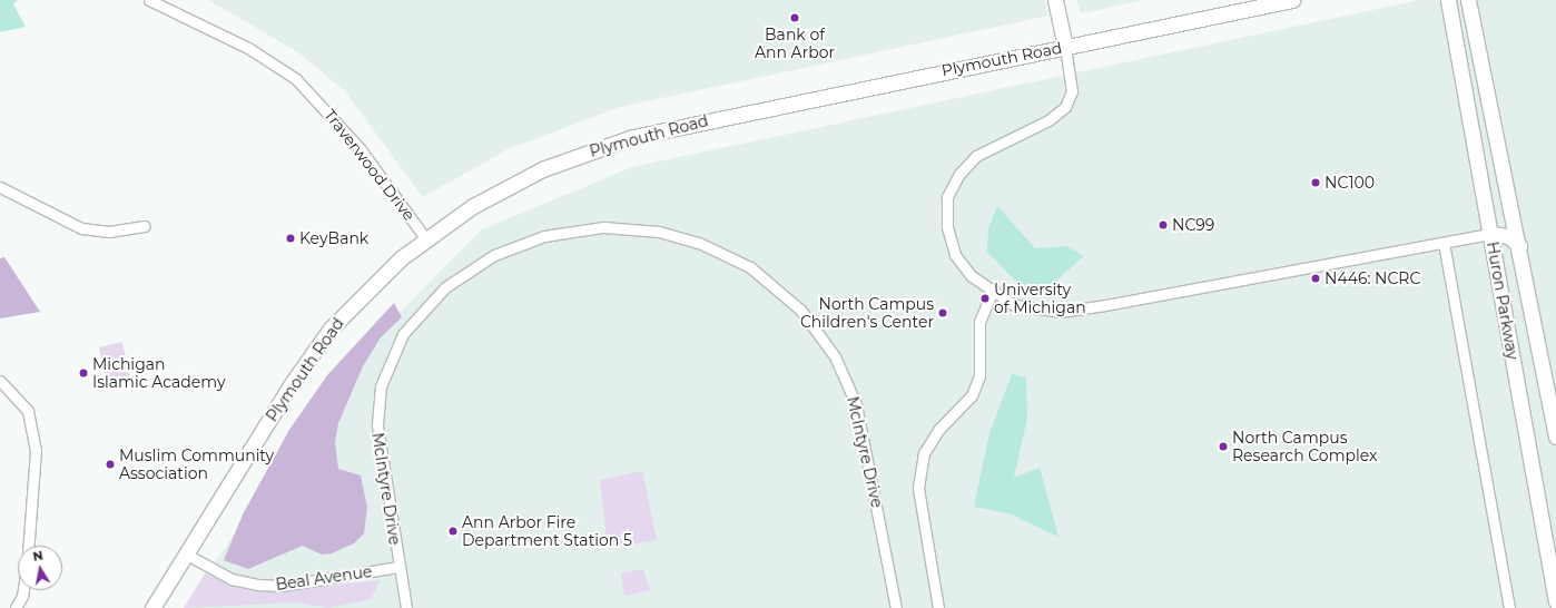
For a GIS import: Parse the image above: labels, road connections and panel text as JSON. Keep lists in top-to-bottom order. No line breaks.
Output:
{"streets":{"main road":["Plymouth Road","Huron Parkway"],"street":["Traverwood Drive","McIntyre Drive","Beal Avenue"]},"crossings":[["Plymouth Road","Traverwood Drive"],["Plymouth Road","Beal Avenue"],["McIntyre Drive","Beal Avenue"]],"places":["Bank of Ann Arbor","NC100","NC99","KeyBank","N446: NCRC","University of Michigan","North Campus Children's Center","Michigan Islamic Academy","North Campus Research Complex","Muslim Community Association","Ann Arbor Fire Department Station 5"],"north":"top"}
